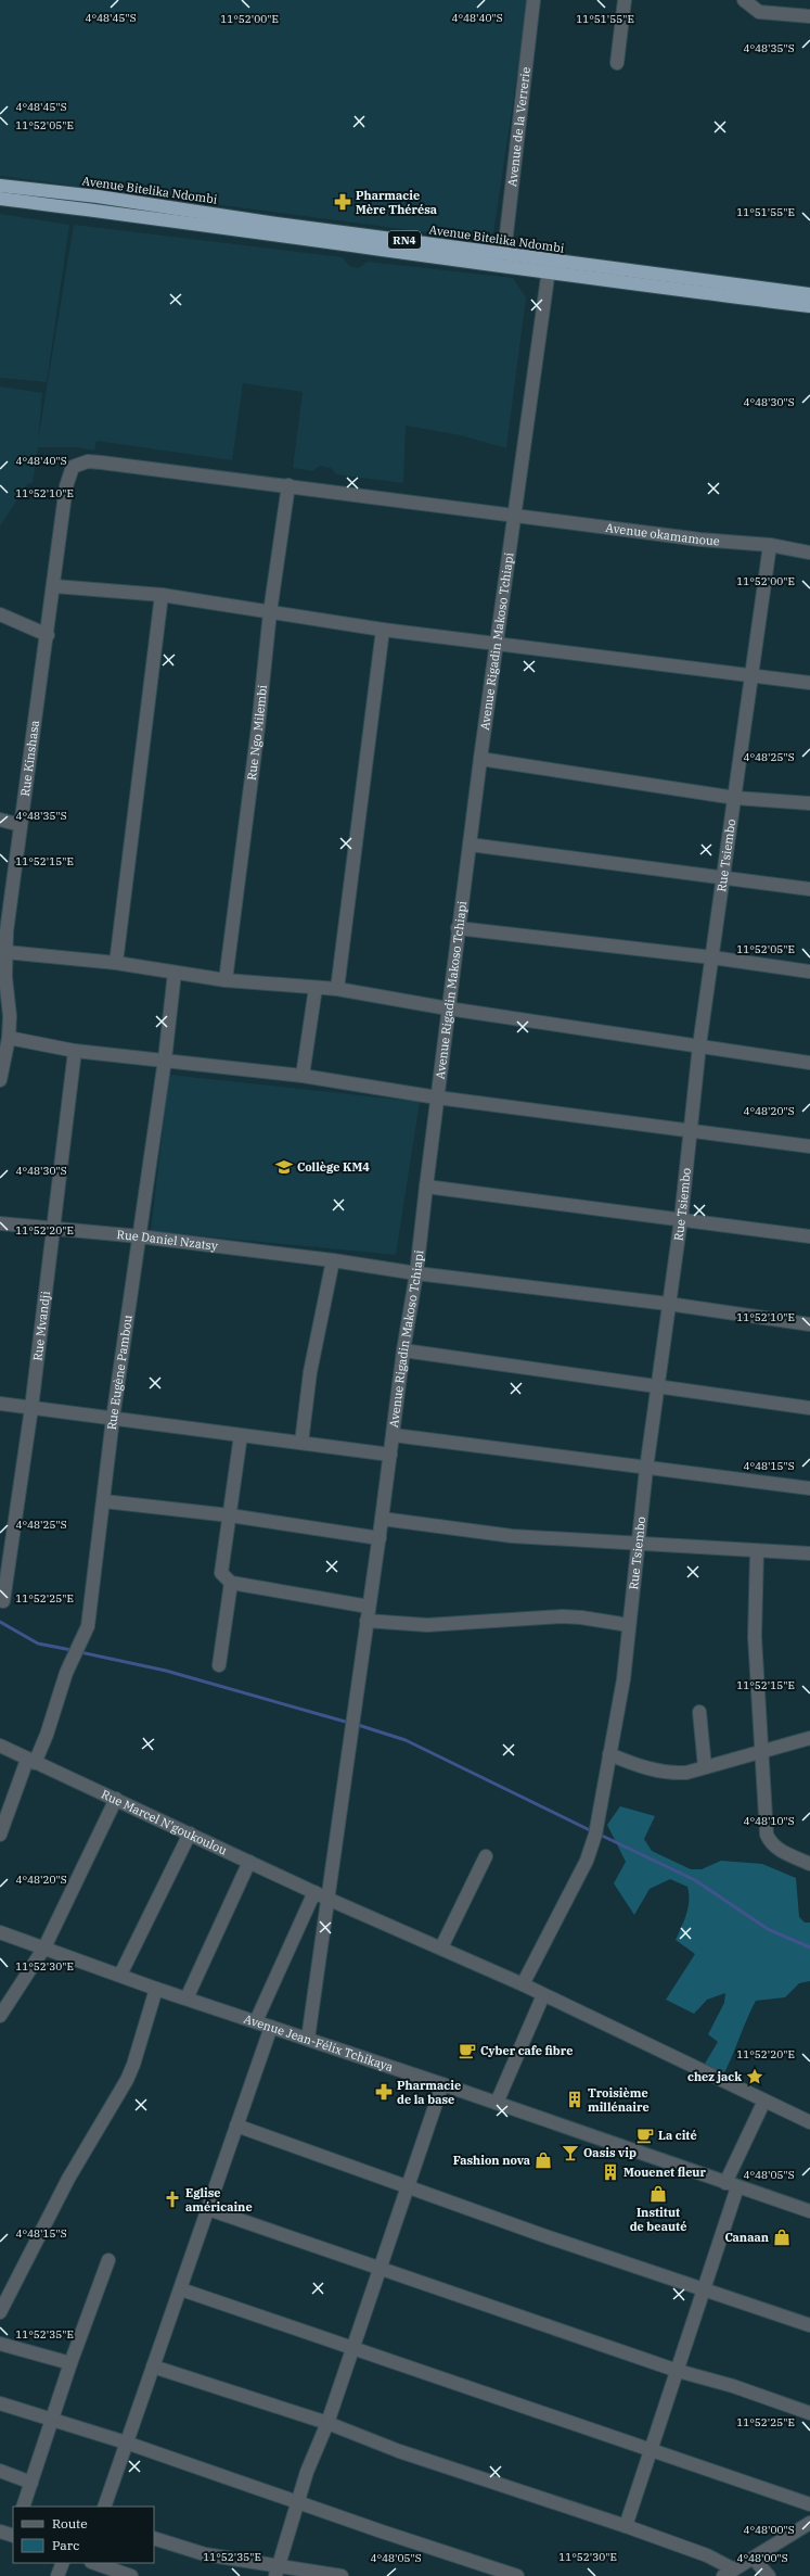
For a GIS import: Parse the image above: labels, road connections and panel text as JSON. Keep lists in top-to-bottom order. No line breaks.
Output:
{"streets":{"highway":["Avenue Bitelika Ndombi","RN4"],"street":["Avenue de la Verrerie","Avenue okamamoue","Avenue Rigadin Makoso Tchiapi","Rue Ngo Milembi","Rue Kinshasa","Rue Tsiembo","Rue Daniel Nzatsy","Rue Mvandji","Rue Eugène Pambou","Rue Marcel N'goukoulou","Avenue Jean-Félix Tchikaya"]},"crossings":[["Avenue de la Verrerie","Avenue Bitelika Ndombi"],["Avenue Bitelika Ndombi","Avenue Rigadin Makoso Tchiapi"],["RN4","Avenue Rigadin Makoso Tchiapi"],["Avenue okamamoue","Avenue Rigadin Makoso Tchiapi"],["Avenue okamamoue","Rue Ngo Milembi"],["Avenue okamamoue","Rue Kinshasa"],["Avenue okamamoue","Rue Tsiembo"],["Avenue Rigadin Makoso Tchiapi","Rue Daniel Nzatsy"],["Avenue Rigadin Makoso Tchiapi","Rue Marcel N'goukoulou"],["Avenue Rigadin Makoso Tchiapi","Avenue Jean-Félix Tchikaya"],["Rue Ngo Milembi","Rue Kinshasa"],["Rue Tsiembo","Rue Daniel Nzatsy"],["Rue Tsiembo","Rue Marcel N'goukoulou"],["Rue Daniel Nzatsy","Rue Mvandji"],["Rue Daniel Nzatsy","Rue Eugène Pambou"],["Rue Eugène Pambou","Rue Marcel N'goukoulou"]],"places":{"pharmacy":["Pharmacie Mère Thérésa","Pharmacie de la base"],"school or university":["Collège KM4"],"cafe":["Cyber cafe fibre","La cité"],"place":["chez jack"],"building":["Troisième millénaire","Mouenet fleur"],"bar":["Oasis vip"],"shop":["Fashion nova","Institut de beauté","Canaan"],"church":["Eglise américaine"]},"legend":["Route","Parc"],"coordinates":["4°48'45\"S","4°48'40\"S","11°52'00\"E","11°51'55\"E","4°48'35\"S","11°52'05\"E","4°48'30\"S","11°52'10\"E","4°48'25\"S","11°52'15\"E","4°48'20\"S","11°52'20\"E","4°48'15\"S","11°52'25\"E","4°48'10\"S","11°52'30\"E","4°48'05\"S","11°52'35\"E","4°48'00\"S"]}
